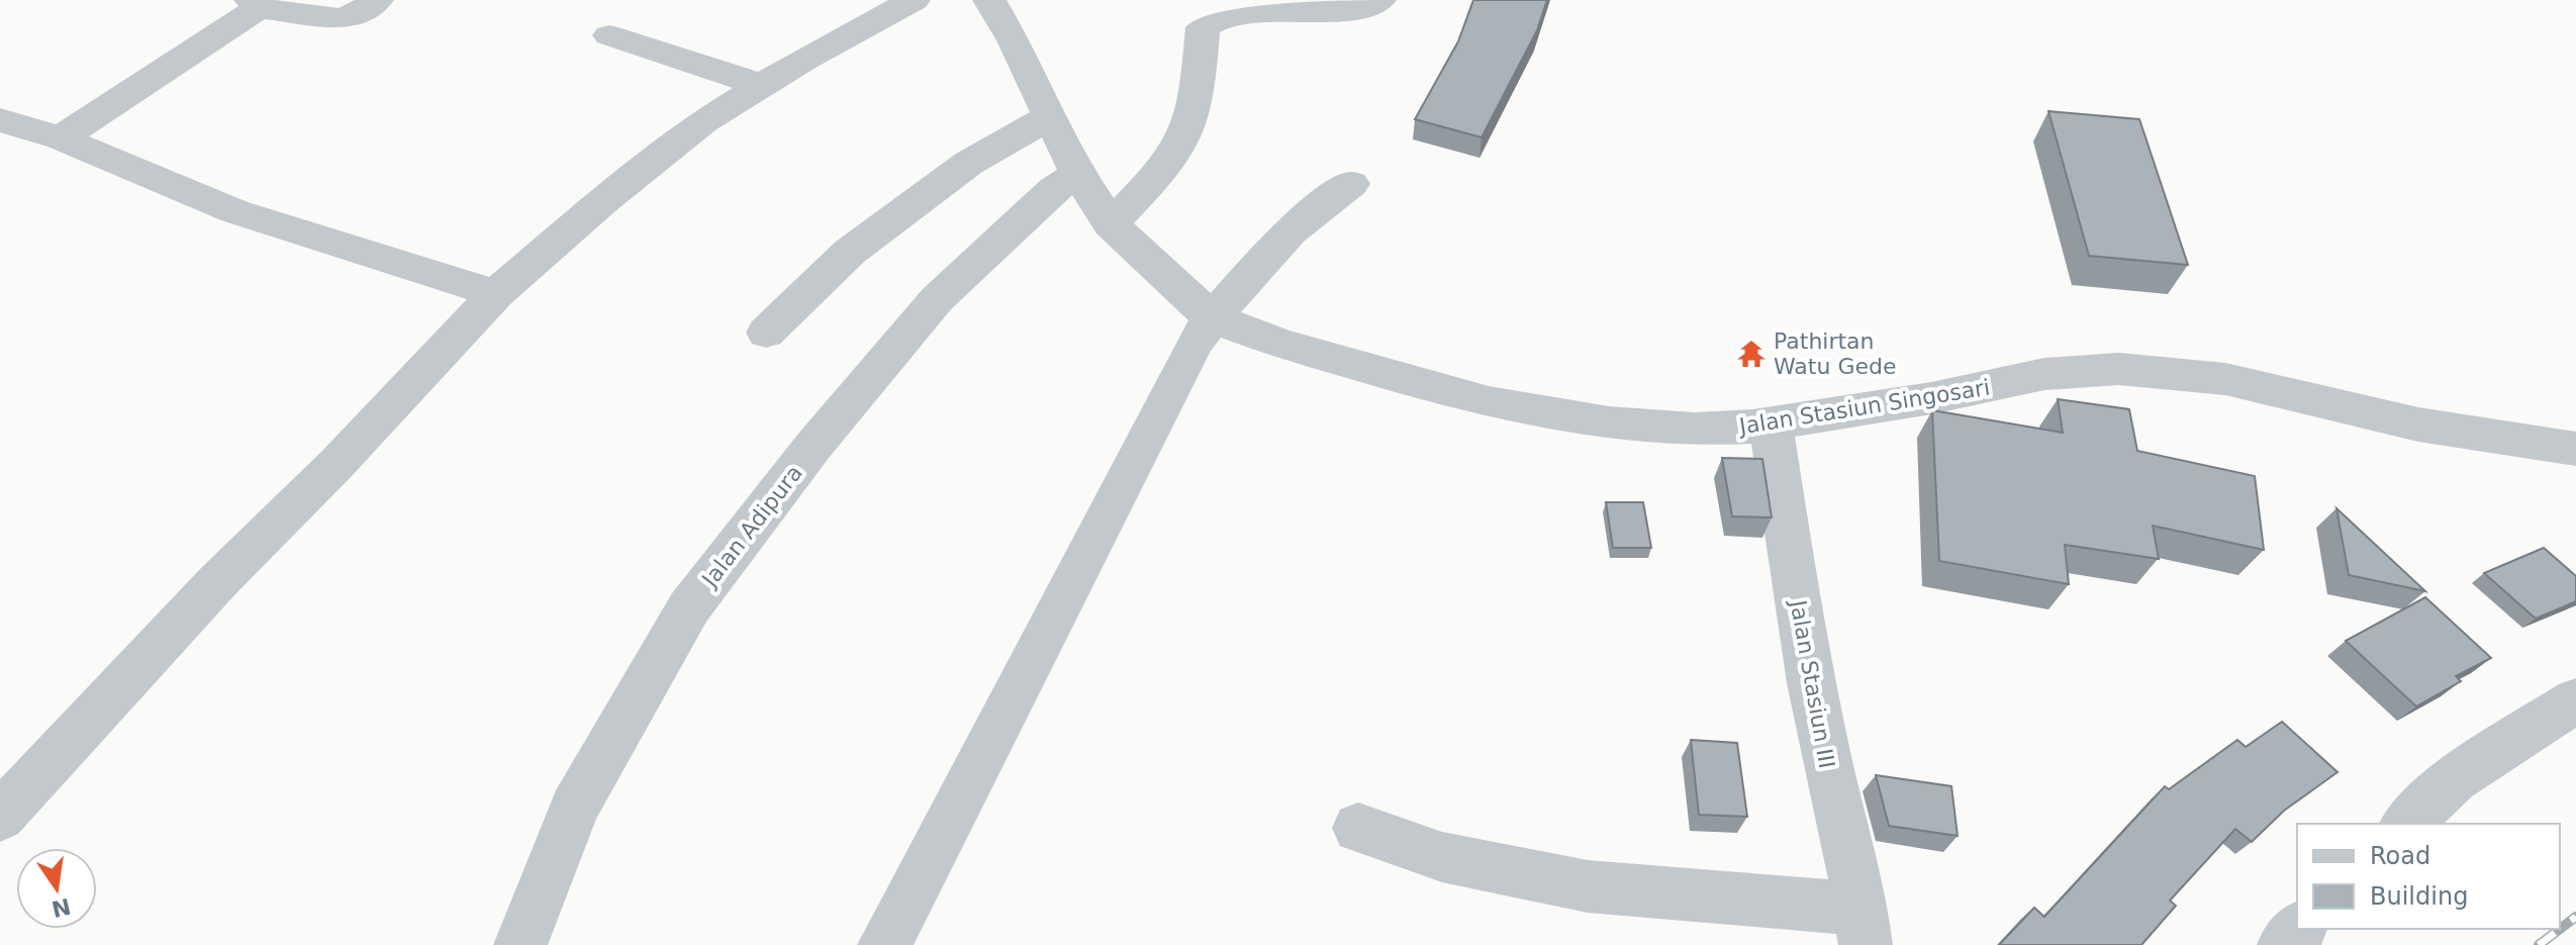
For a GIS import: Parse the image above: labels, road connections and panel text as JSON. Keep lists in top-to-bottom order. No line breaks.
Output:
{"streets":{"street":["Jalan Stasiun Singosari","Jalan Adipura","Jalan Stasiun III"]},"crossings":[["Jalan Stasiun Singosari","Jalan Adipura"],["Jalan Stasiun Singosari","Jalan Stasiun III"]],"places":{"temple":["Pathirtan Watu Gede"]},"legend":["Road","Building"],"north":"bottom"}
